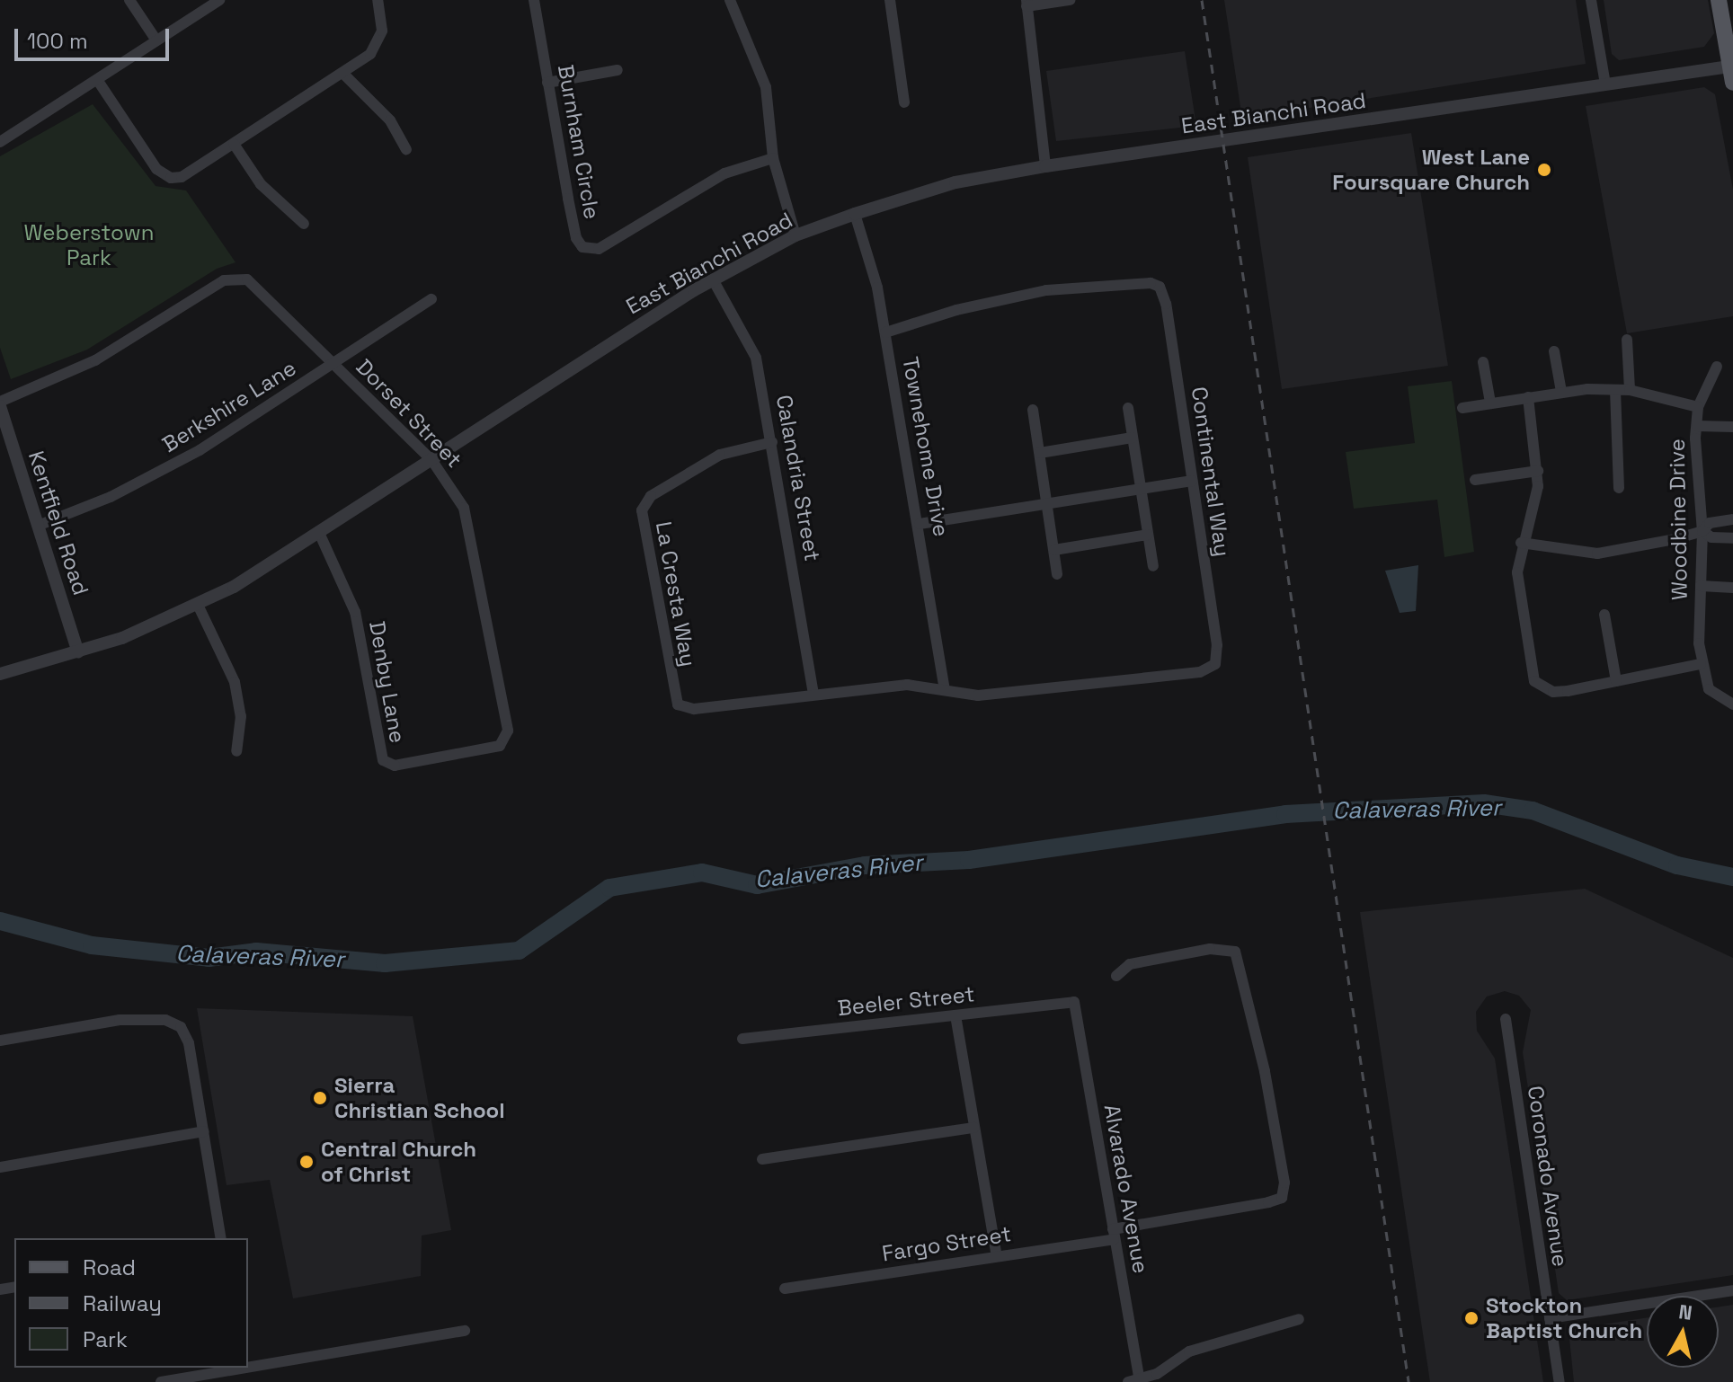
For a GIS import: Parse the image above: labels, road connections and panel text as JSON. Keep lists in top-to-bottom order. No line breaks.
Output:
{"streets":{"street":["East Bianchi Road","Burnham Circle","Berkshire Lane","Dorset Street","Townehome Drive","Continental Way","Calandria Street","Woodbine Drive","Kentfield Road","La Cresta Way","Denby Lane","Beeler Street","Coronado Avenue","Alvarado Avenue","Fargo Street"]},"crossings":[["East Bianchi Road","Dorset Street"],["East Bianchi Road","Townehome Drive"],["East Bianchi Road","Calandria Street"],["East Bianchi Road","Kentfield Road"],["East Bianchi Road","Denby Lane"],["Berkshire Lane","Dorset Street"],["Berkshire Lane","Kentfield Road"],["Dorset Street","Kentfield Road"],["Dorset Street","Denby Lane"],["Townehome Drive","Continental Way"],["Calandria Street","La Cresta Way"],["Beeler Street","Alvarado Avenue"],["Alvarado Avenue","Fargo Street"]],"water":["Calaveras River"],"parks":["Weberstown Park"],"places":["West Lane Foursquare Church","Sierra Christian School","Central Church of Christ","Stockton Baptist Church"],"legend":["Road","Railway","Park"],"scale_bar":"100 m","north":"top"}
